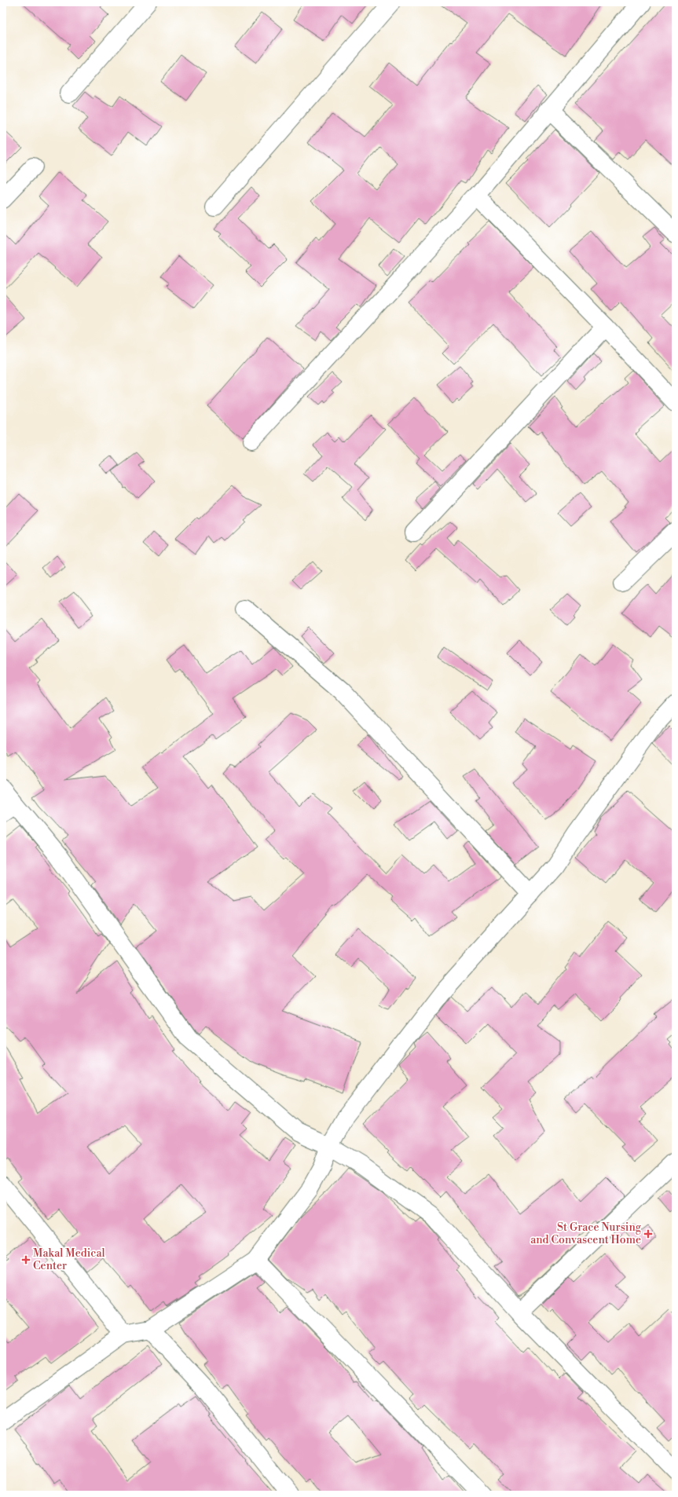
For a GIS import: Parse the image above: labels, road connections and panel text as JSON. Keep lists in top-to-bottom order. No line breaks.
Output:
{"places":{"health":["St Grace Nursing and Convascent Home","Makal Medical Center"]}}
